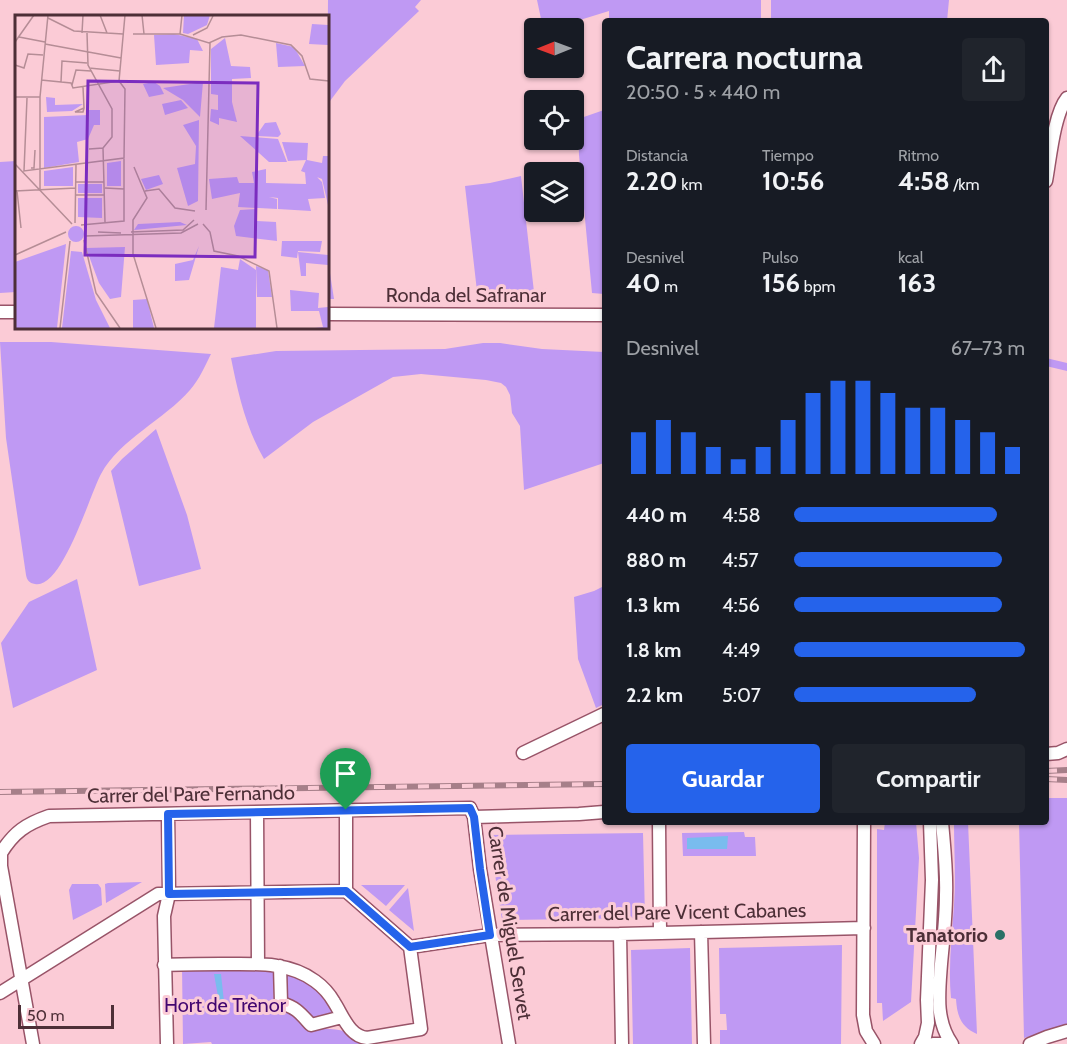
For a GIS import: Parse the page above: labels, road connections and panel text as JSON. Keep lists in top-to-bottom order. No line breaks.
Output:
{"streets":{"street":["Ronda del Safranar","Carrer del Pare Fernando","Carrer del Pare Vicent Cabanes","Carrer de Miguel Servet"]},"crossings":[["Carrer del Pare Fernando","Carrer de Miguel Servet"],["Carrer del Pare Vicent Cabanes","Carrer de Miguel Servet"]],"parks":["Hort de Trènor"],"places":["Tanatorio"],"scale_bar":"50 m","north":"left","page":{"heading":["Carrera nocturna","20:50 · 5 × 440 m"],"stats":[["Distancia","2.20 km"],["Tiempo","10:56"],["Ritmo","4:58 /km"],["Desnivel","40 m"],["Pulso","156 bpm"],["kcal","163"]],"chart":["Desnivel","67–73 m"],"list":[{"name":"440 m","note":"4:58"},{"name":"880 m","note":"4:57"},{"name":"1.3 km","note":"4:56"},{"name":"1.8 km","note":"4:49"},{"name":"2.2 km","note":"5:07"}],"buttons":["Guardar","Compartir"],"scale":"50 m"}}
